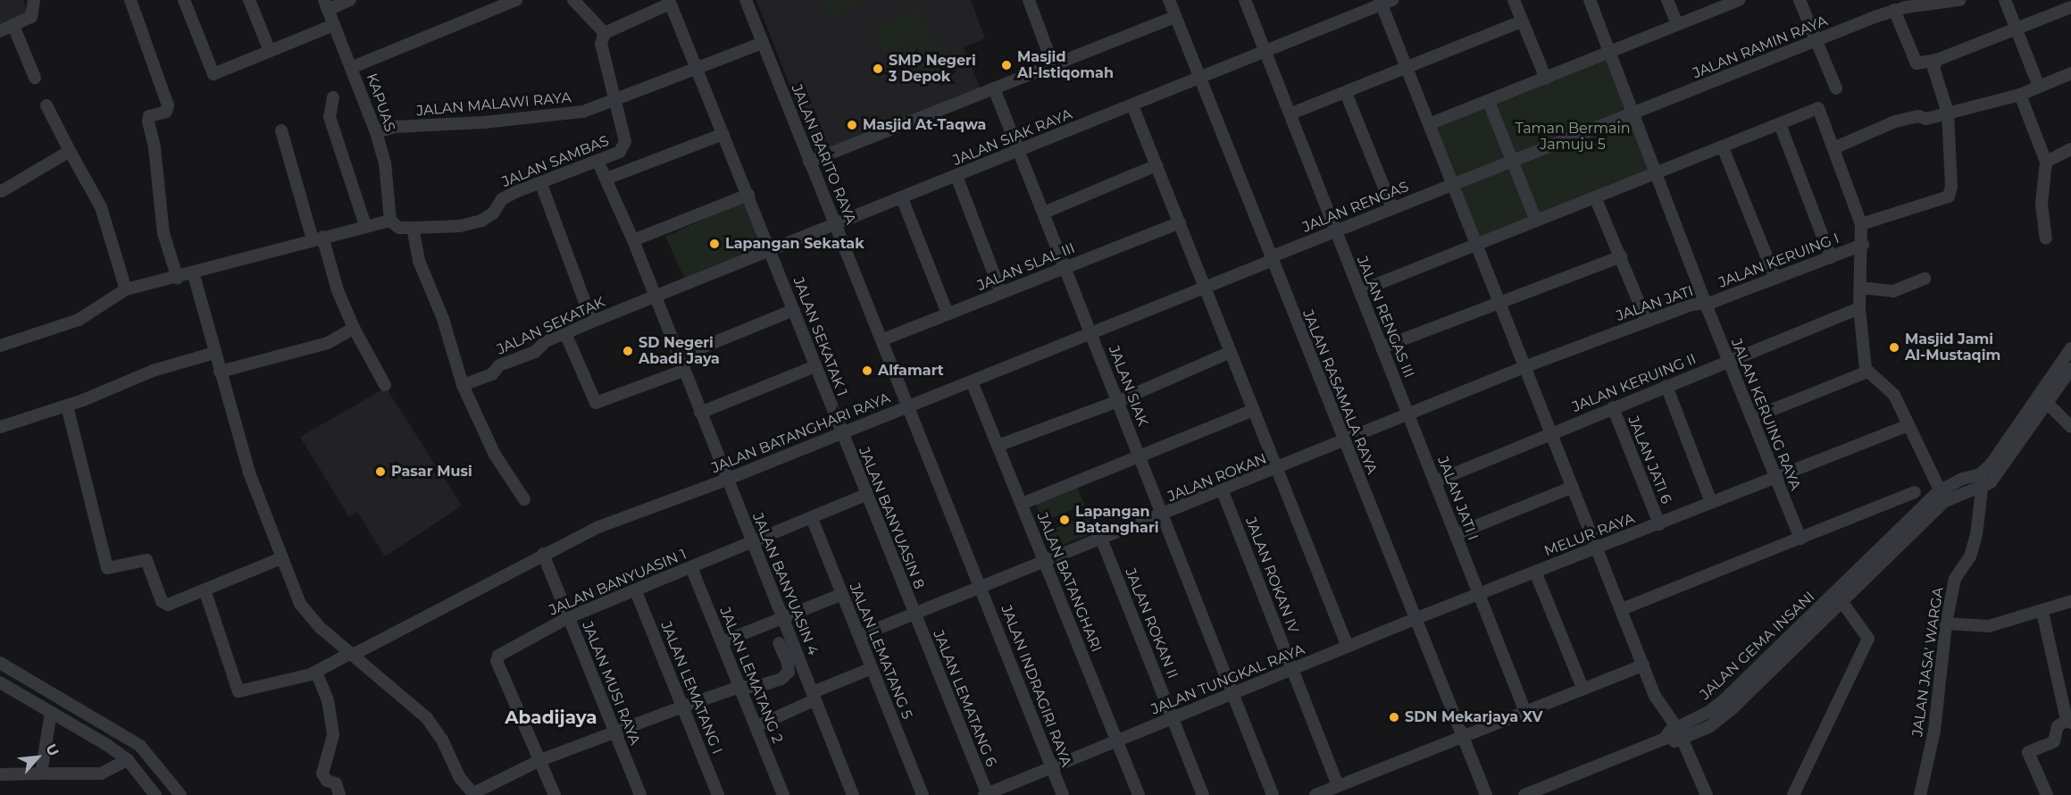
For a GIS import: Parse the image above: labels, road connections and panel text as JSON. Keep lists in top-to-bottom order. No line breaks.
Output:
{"streets":{"street":["JALAN RAMIN RAYA","KAPUAS","JALAN MALAWI RAYA","JALAN SIAK RAYA","JALAN BARITO RAYA","JALAN SAMBAS","JALAN RENGAS","JALAN KERUING I","JALAN SLAL III","JALAN JATI","JALAN RENGAS III","JALAN SEKATAK","JALAN SEKATAK 1","JALAN KERUING II","JALAN SIAK","JALAN RASAMALA RAYA","JALAN KERUING RAYA","JALAN BATANGHARI RAYA","JALAN JATI 6","JALAN ROKAN","JALAN JATI I","JALAN BANYUASIN 8","MELUR RAYA","JALAN ROKAN IV","JALAN BANYUASIN 1","JALAN BATANGHARI","JALAN BANYUASIN 4","JALAN ROKAN II","JALAN GEMA INSANI","JALAN LEMATANG 5","JALAN JASA' WARGA","JALAN LEMATANG 2","JALAN TUNGKAL RAYA","JALAN MUSI RAYA","JALAN INDRAGIRI RAYA","JALAN LEMATANG I","JALAN LEMATANG 6"]},"crossings":[["JALAN RAMIN RAYA","JALAN RENGAS"],["JALAN RAMIN RAYA","JALAN JATI"],["KAPUAS","JALAN MALAWI RAYA"],["KAPUAS","JALAN SAMBAS"],["JALAN MALAWI RAYA","JALAN BARITO RAYA"],["JALAN MALAWI RAYA","JALAN SAMBAS"],["JALAN SIAK RAYA","JALAN BARITO RAYA"],["JALAN SIAK RAYA","JALAN RENGAS III"],["JALAN SIAK RAYA","JALAN SEKATAK"],["JALAN SIAK RAYA","JALAN SIAK"],["JALAN SIAK RAYA","JALAN RASAMALA RAYA"],["JALAN BARITO RAYA","JALAN SLAL III"],["JALAN BARITO RAYA","JALAN SEKATAK"],["JALAN BARITO RAYA","JALAN BATANGHARI RAYA"],["JALAN BARITO RAYA","JALAN ROKAN"],["JALAN BARITO RAYA","JALAN INDRAGIRI RAYA"],["JALAN RENGAS","JALAN RENGAS III"],["JALAN RENGAS","JALAN RASAMALA RAYA"],["JALAN RENGAS","JALAN BATANGHARI RAYA"],["JALAN KERUING I","JALAN JATI"],["JALAN KERUING I","JALAN KERUING RAYA"],["JALAN SLAL III","JALAN SIAK"],["JALAN JATI","JALAN RENGAS III"],["JALAN JATI","JALAN RASAMALA RAYA"],["JALAN JATI","JALAN KERUING RAYA"],["JALAN JATI","JALAN ROKAN"],["JALAN JATI","JALAN JATI I"],["JALAN RENGAS III","JALAN JATI I"],["JALAN SEKATAK","JALAN SEKATAK 1"],["JALAN SEKATAK","JALAN BANYUASIN 4"],["JALAN SEKATAK 1","JALAN BATANGHARI RAYA"],["JALAN SEKATAK 1","JALAN BANYUASIN 8"],["JALAN KERUING II","JALAN KERUING RAYA"],["JALAN KERUING II","JALAN JATI 6"],["JALAN KERUING II","JALAN JATI I"],["JALAN SIAK","JALAN BATANGHARI RAYA"],["JALAN SIAK","JALAN ROKAN"],["JALAN SIAK","JALAN TUNGKAL RAYA"],["JALAN RASAMALA RAYA","JALAN BATANGHARI RAYA"],["JALAN RASAMALA RAYA","JALAN ROKAN"],["JALAN RASAMALA RAYA","MELUR RAYA"],["JALAN RASAMALA RAYA","JALAN TUNGKAL RAYA"],["JALAN KERUING RAYA","MELUR RAYA"],["JALAN BATANGHARI RAYA","JALAN BANYUASIN 8"],["JALAN BATANGHARI RAYA","JALAN BATANGHARI"],["JALAN BATANGHARI RAYA","JALAN BANYUASIN 4"],["JALAN BATANGHARI RAYA","JALAN MUSI RAYA"],["JALAN JATI 6","MELUR RAYA"],["JALAN ROKAN","JALAN BANYUASIN 8"],["JALAN ROKAN","JALAN ROKAN IV"],["JALAN ROKAN","JALAN BATANGHARI"],["JALAN ROKAN","JALAN ROKAN II"],["JALAN ROKAN","JALAN LEMATANG 5"],["JALAN ROKAN","JALAN INDRAGIRI RAYA"],["JALAN ROKAN","JALAN LEMATANG 6"],["JALAN JATI I","MELUR RAYA"],["JALAN BANYUASIN 8","JALAN BANYUASIN 1"],["JALAN BANYUASIN 8","JALAN LEMATANG 6"],["MELUR RAYA","JALAN TUNGKAL RAYA"],["JALAN ROKAN IV","JALAN TUNGKAL RAYA"],["JALAN BANYUASIN 1","JALAN BANYUASIN 4"],["JALAN BANYUASIN 1","JALAN LEMATANG 5"],["JALAN BANYUASIN 1","JALAN LEMATANG 2"],["JALAN BANYUASIN 1","JALAN MUSI RAYA"],["JALAN BANYUASIN 1","JALAN LEMATANG I"],["JALAN BATANGHARI","JALAN TUNGKAL RAYA"],["JALAN ROKAN II","JALAN TUNGKAL RAYA"],["JALAN GEMA INSANI","JALAN JASA' WARGA"],["JALAN TUNGKAL RAYA","JALAN INDRAGIRI RAYA"],["JALAN TUNGKAL RAYA","JALAN LEMATANG 6"]],"districts":["Abadijaya"],"parks":["Taman Bermain Jamuju 5"],"places":["Masjid Al-Istiqomah","SMP Negeri 3 Depok","Masjid At-Taqwa","Lapangan Sekatak","Masjid Jami Al-Mustaqim","SD Negeri Abadi Jaya","Alfamart","Pasar Musi","Lapangan Batanghari","SDN Mekarjaya XV"],"north":"top right"}
